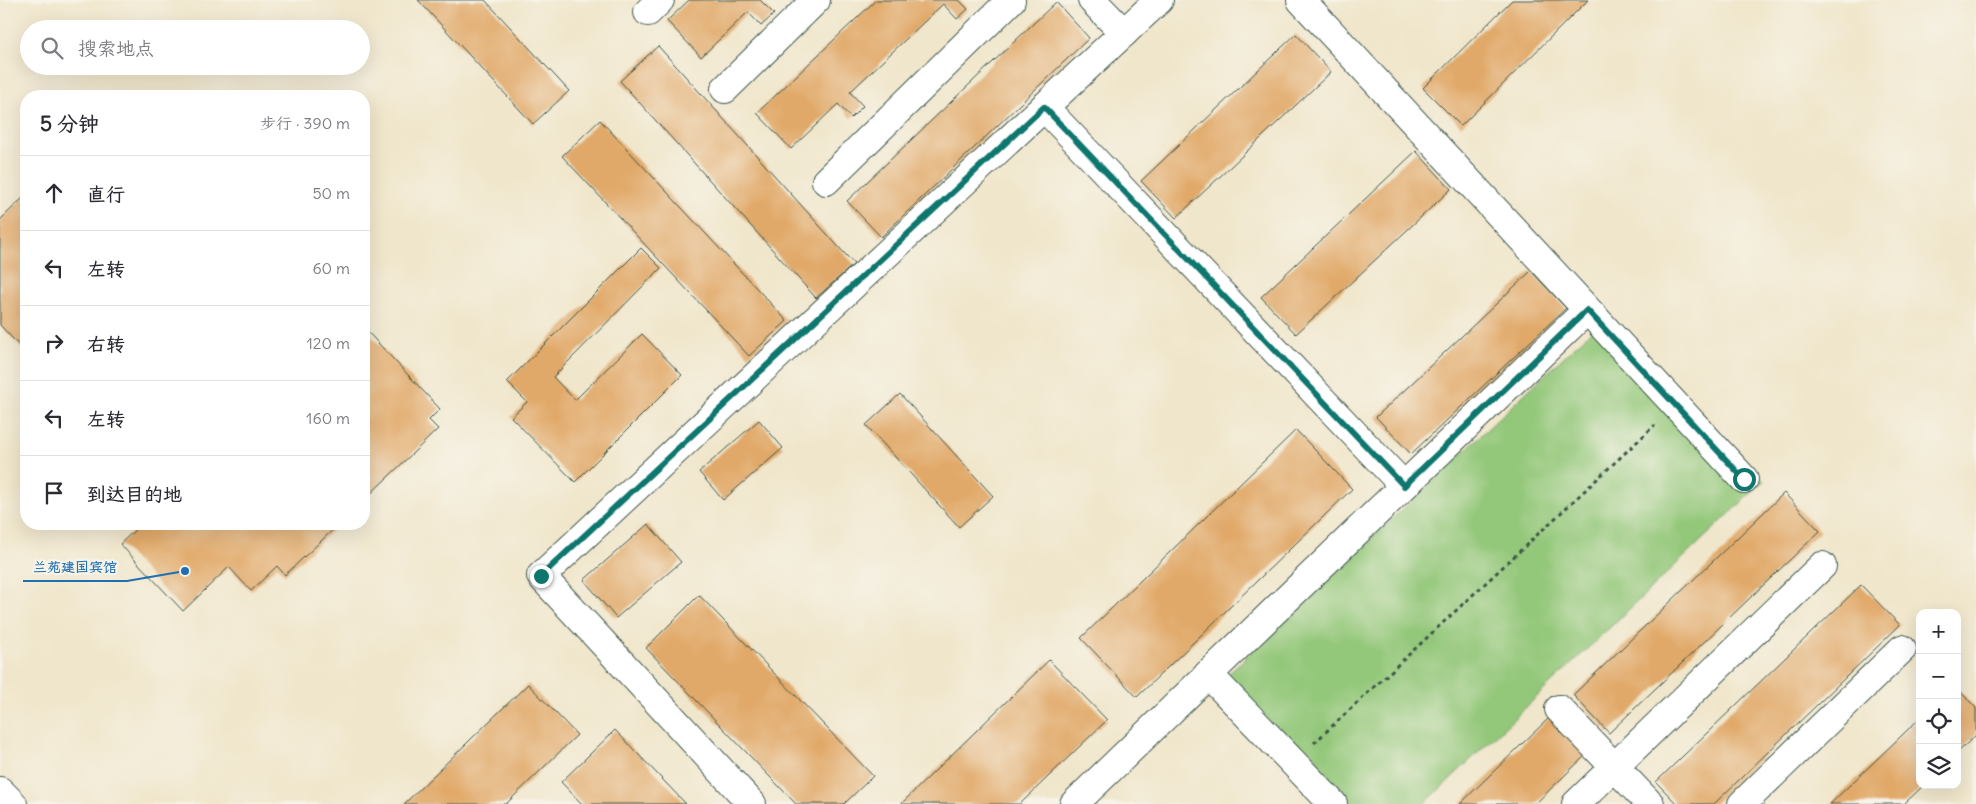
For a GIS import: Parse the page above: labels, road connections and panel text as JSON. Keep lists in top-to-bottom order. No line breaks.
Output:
{"places":["兰苑建国宾馆"],"page":{"search":"搜索地点","heading":["5 分钟","步行 · 390 m"],"list":[["直行","50 m"],["左转","60 m"],["右转","120 m"],["左转","160 m"],"到达目的地"],"map_buttons":["+","−"]}}
